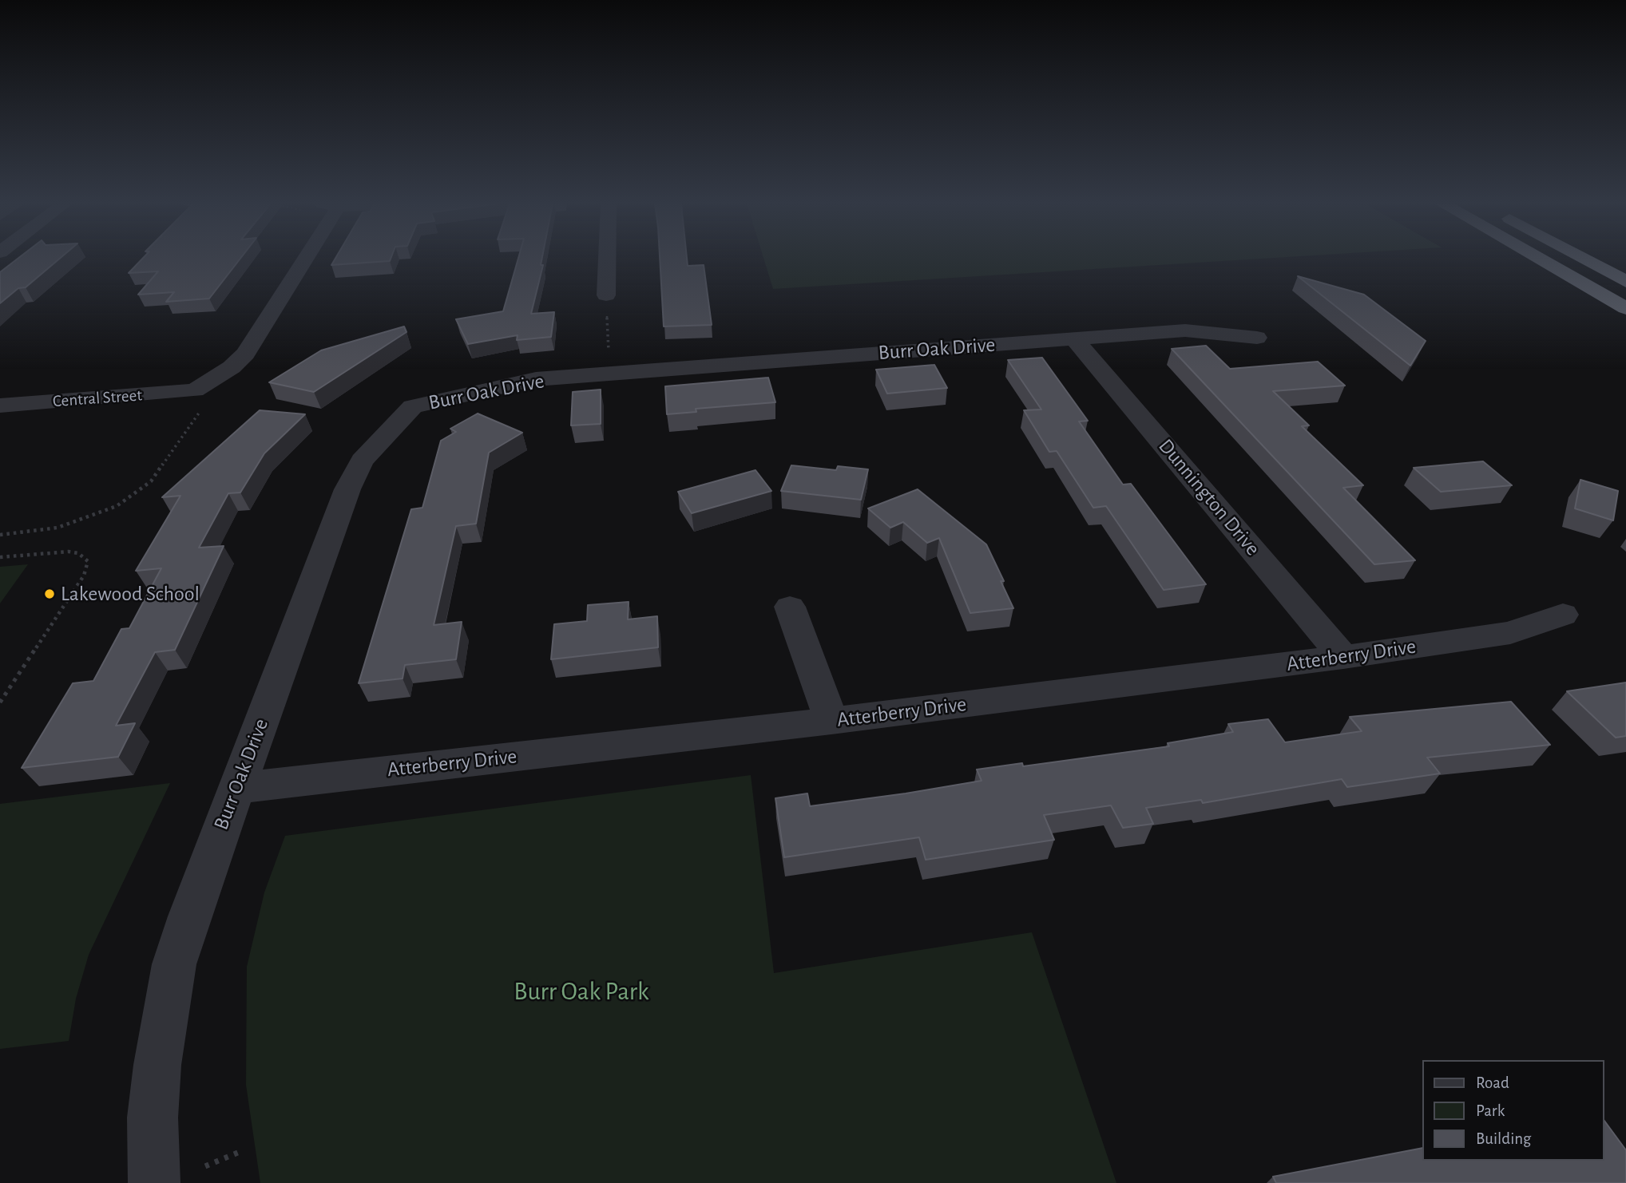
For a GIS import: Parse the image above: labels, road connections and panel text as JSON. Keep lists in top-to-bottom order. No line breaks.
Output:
{"streets":{"street":["Burr Oak Drive","Central Street","Dunnington Drive","Atterberry Drive"]},"crossings":[["Burr Oak Drive","Dunnington Drive"],["Burr Oak Drive","Atterberry Drive"],["Dunnington Drive","Atterberry Drive"]],"parks":["Burr Oak Park"],"places":["Lakewood School"],"legend":["Road","Park","Building"]}
